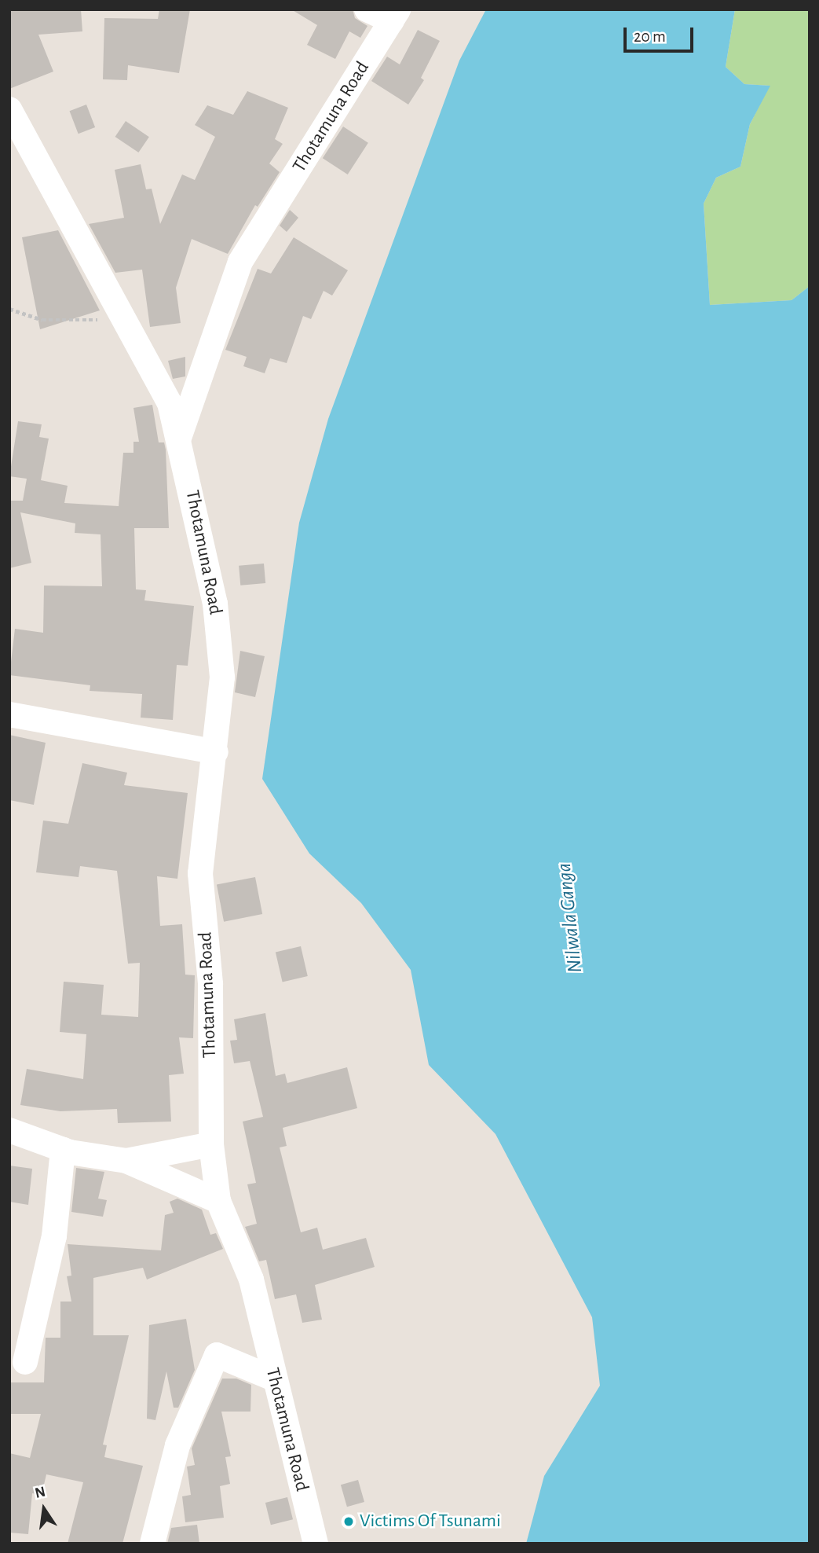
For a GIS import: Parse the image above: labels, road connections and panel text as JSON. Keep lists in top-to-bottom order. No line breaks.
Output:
{"streets":{"street":["Thotamuna Road"]},"water":["Nilwala Ganga"],"places":["Victims Of Tsunami"],"scale_bar":"20 m","north":"top"}
